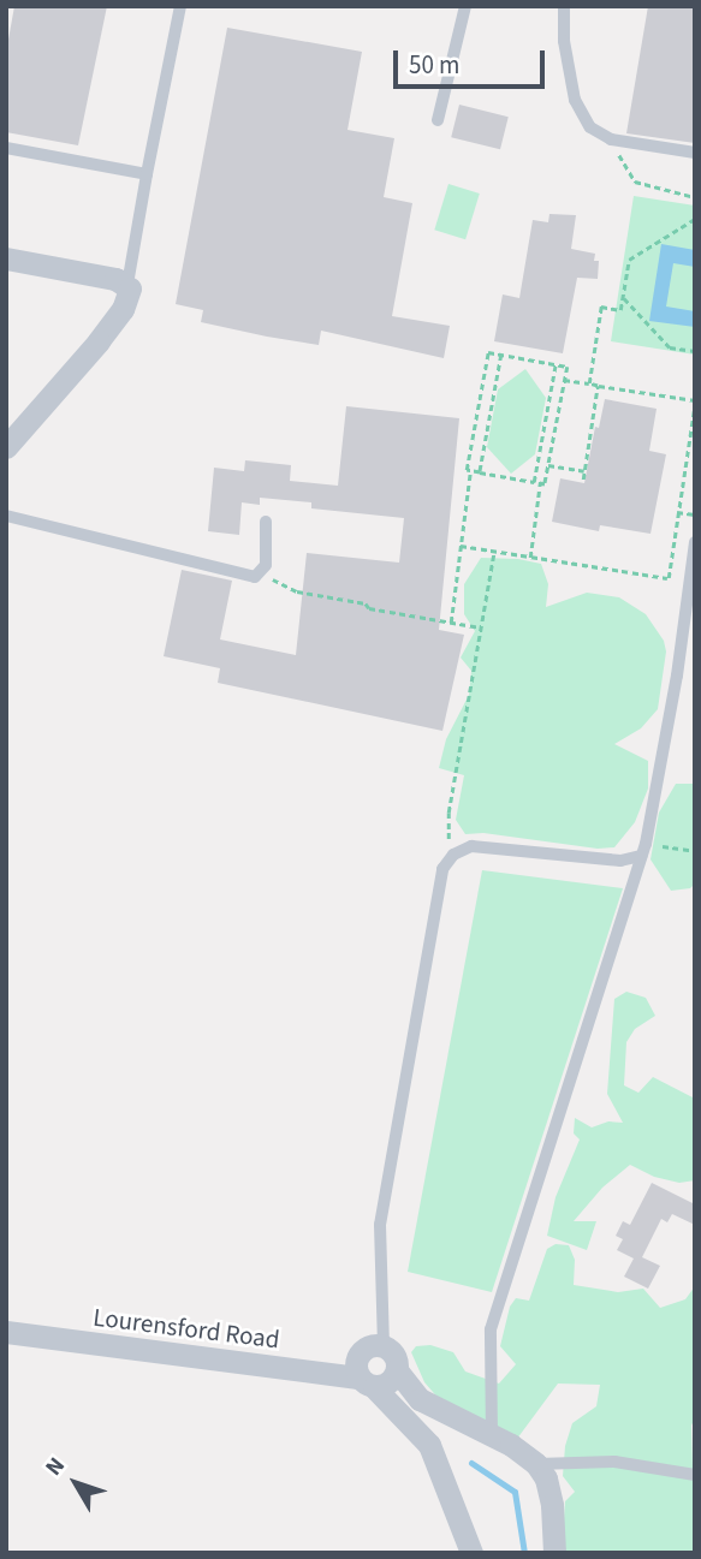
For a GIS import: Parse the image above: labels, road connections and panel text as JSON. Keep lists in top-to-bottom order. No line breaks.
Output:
{"streets":{"street":["Lourensford Road"]},"scale_bar":"50 m","north":"top left"}
